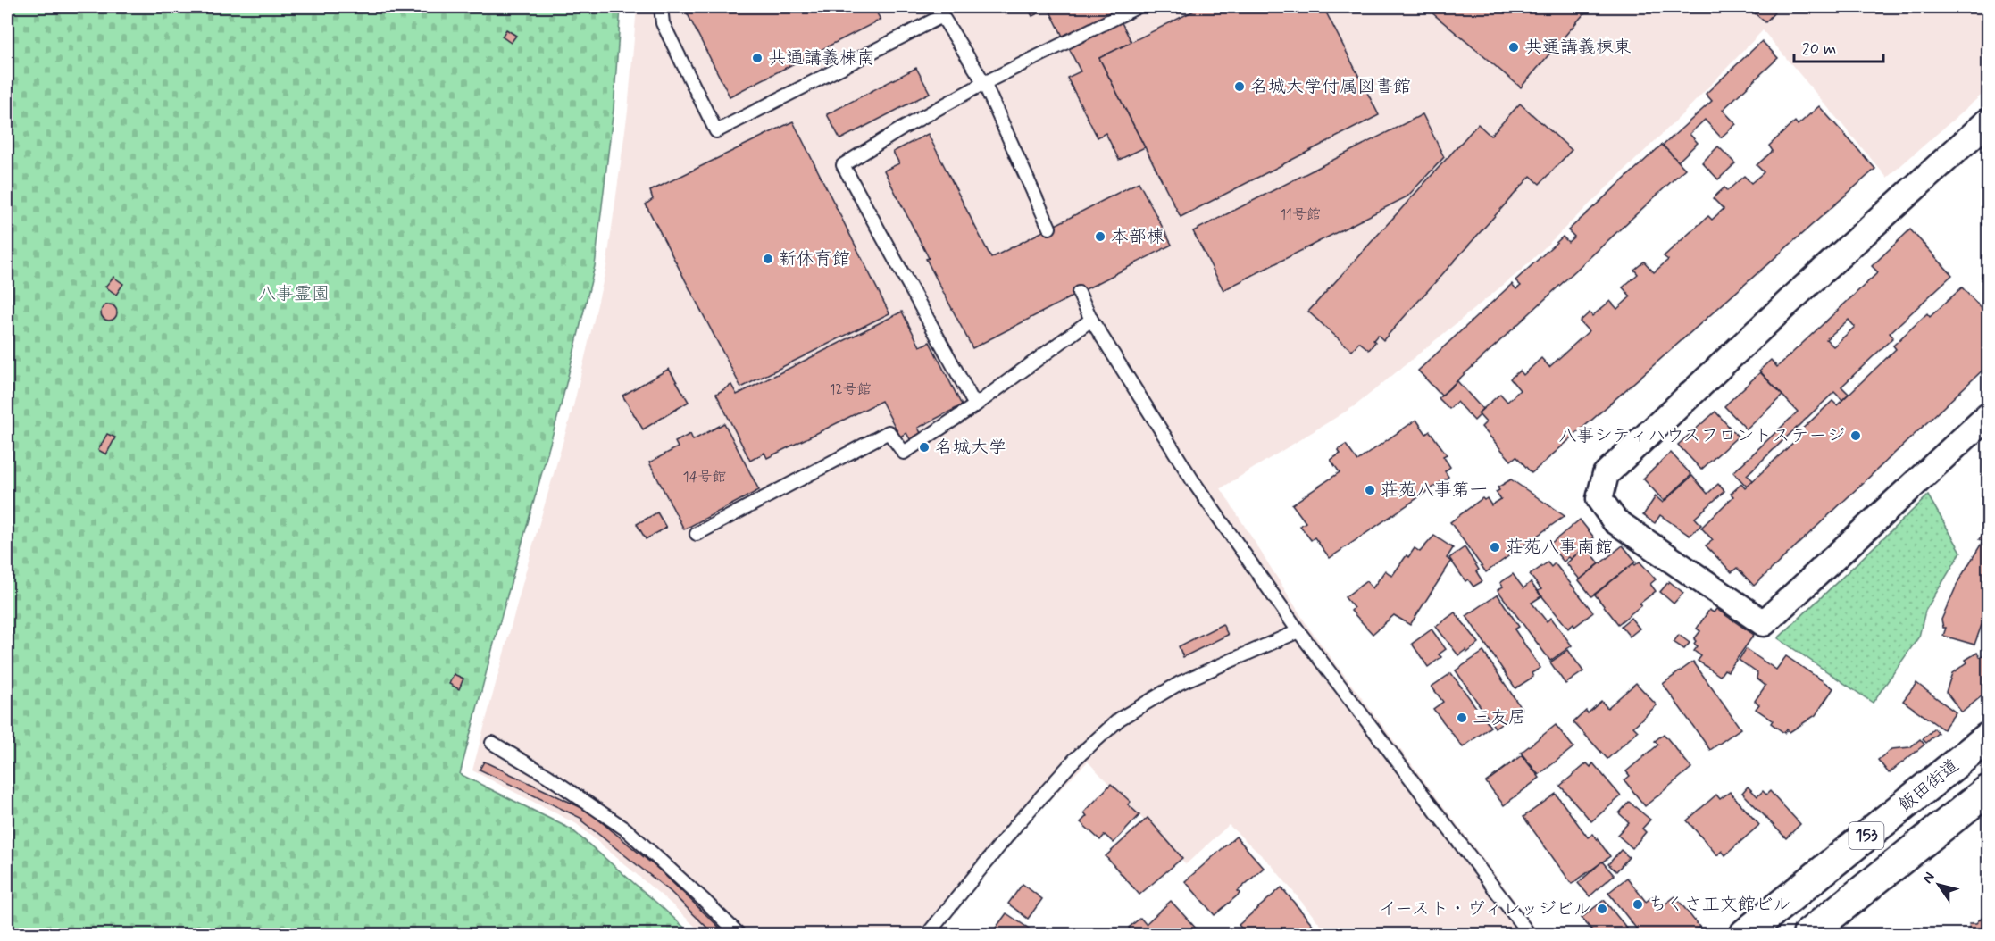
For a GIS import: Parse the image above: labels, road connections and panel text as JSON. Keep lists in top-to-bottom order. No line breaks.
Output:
{"streets":{"highway":["飯田街道","153"]},"parks":["八事霊園"],"places":["共通講義棟東","共通講義棟南","名城大学付属図書館","本部棟","新体育館","八事シティハウスフロントステージ","名城大学","荘苑八事第一","荘苑八事南館","三友居","ちくさ正文館ビル","イースト・ヴィレッジビル"],"house_numbers":["11号館","12号館","14号館"],"scale_bar":"20 m","north":"top left"}
